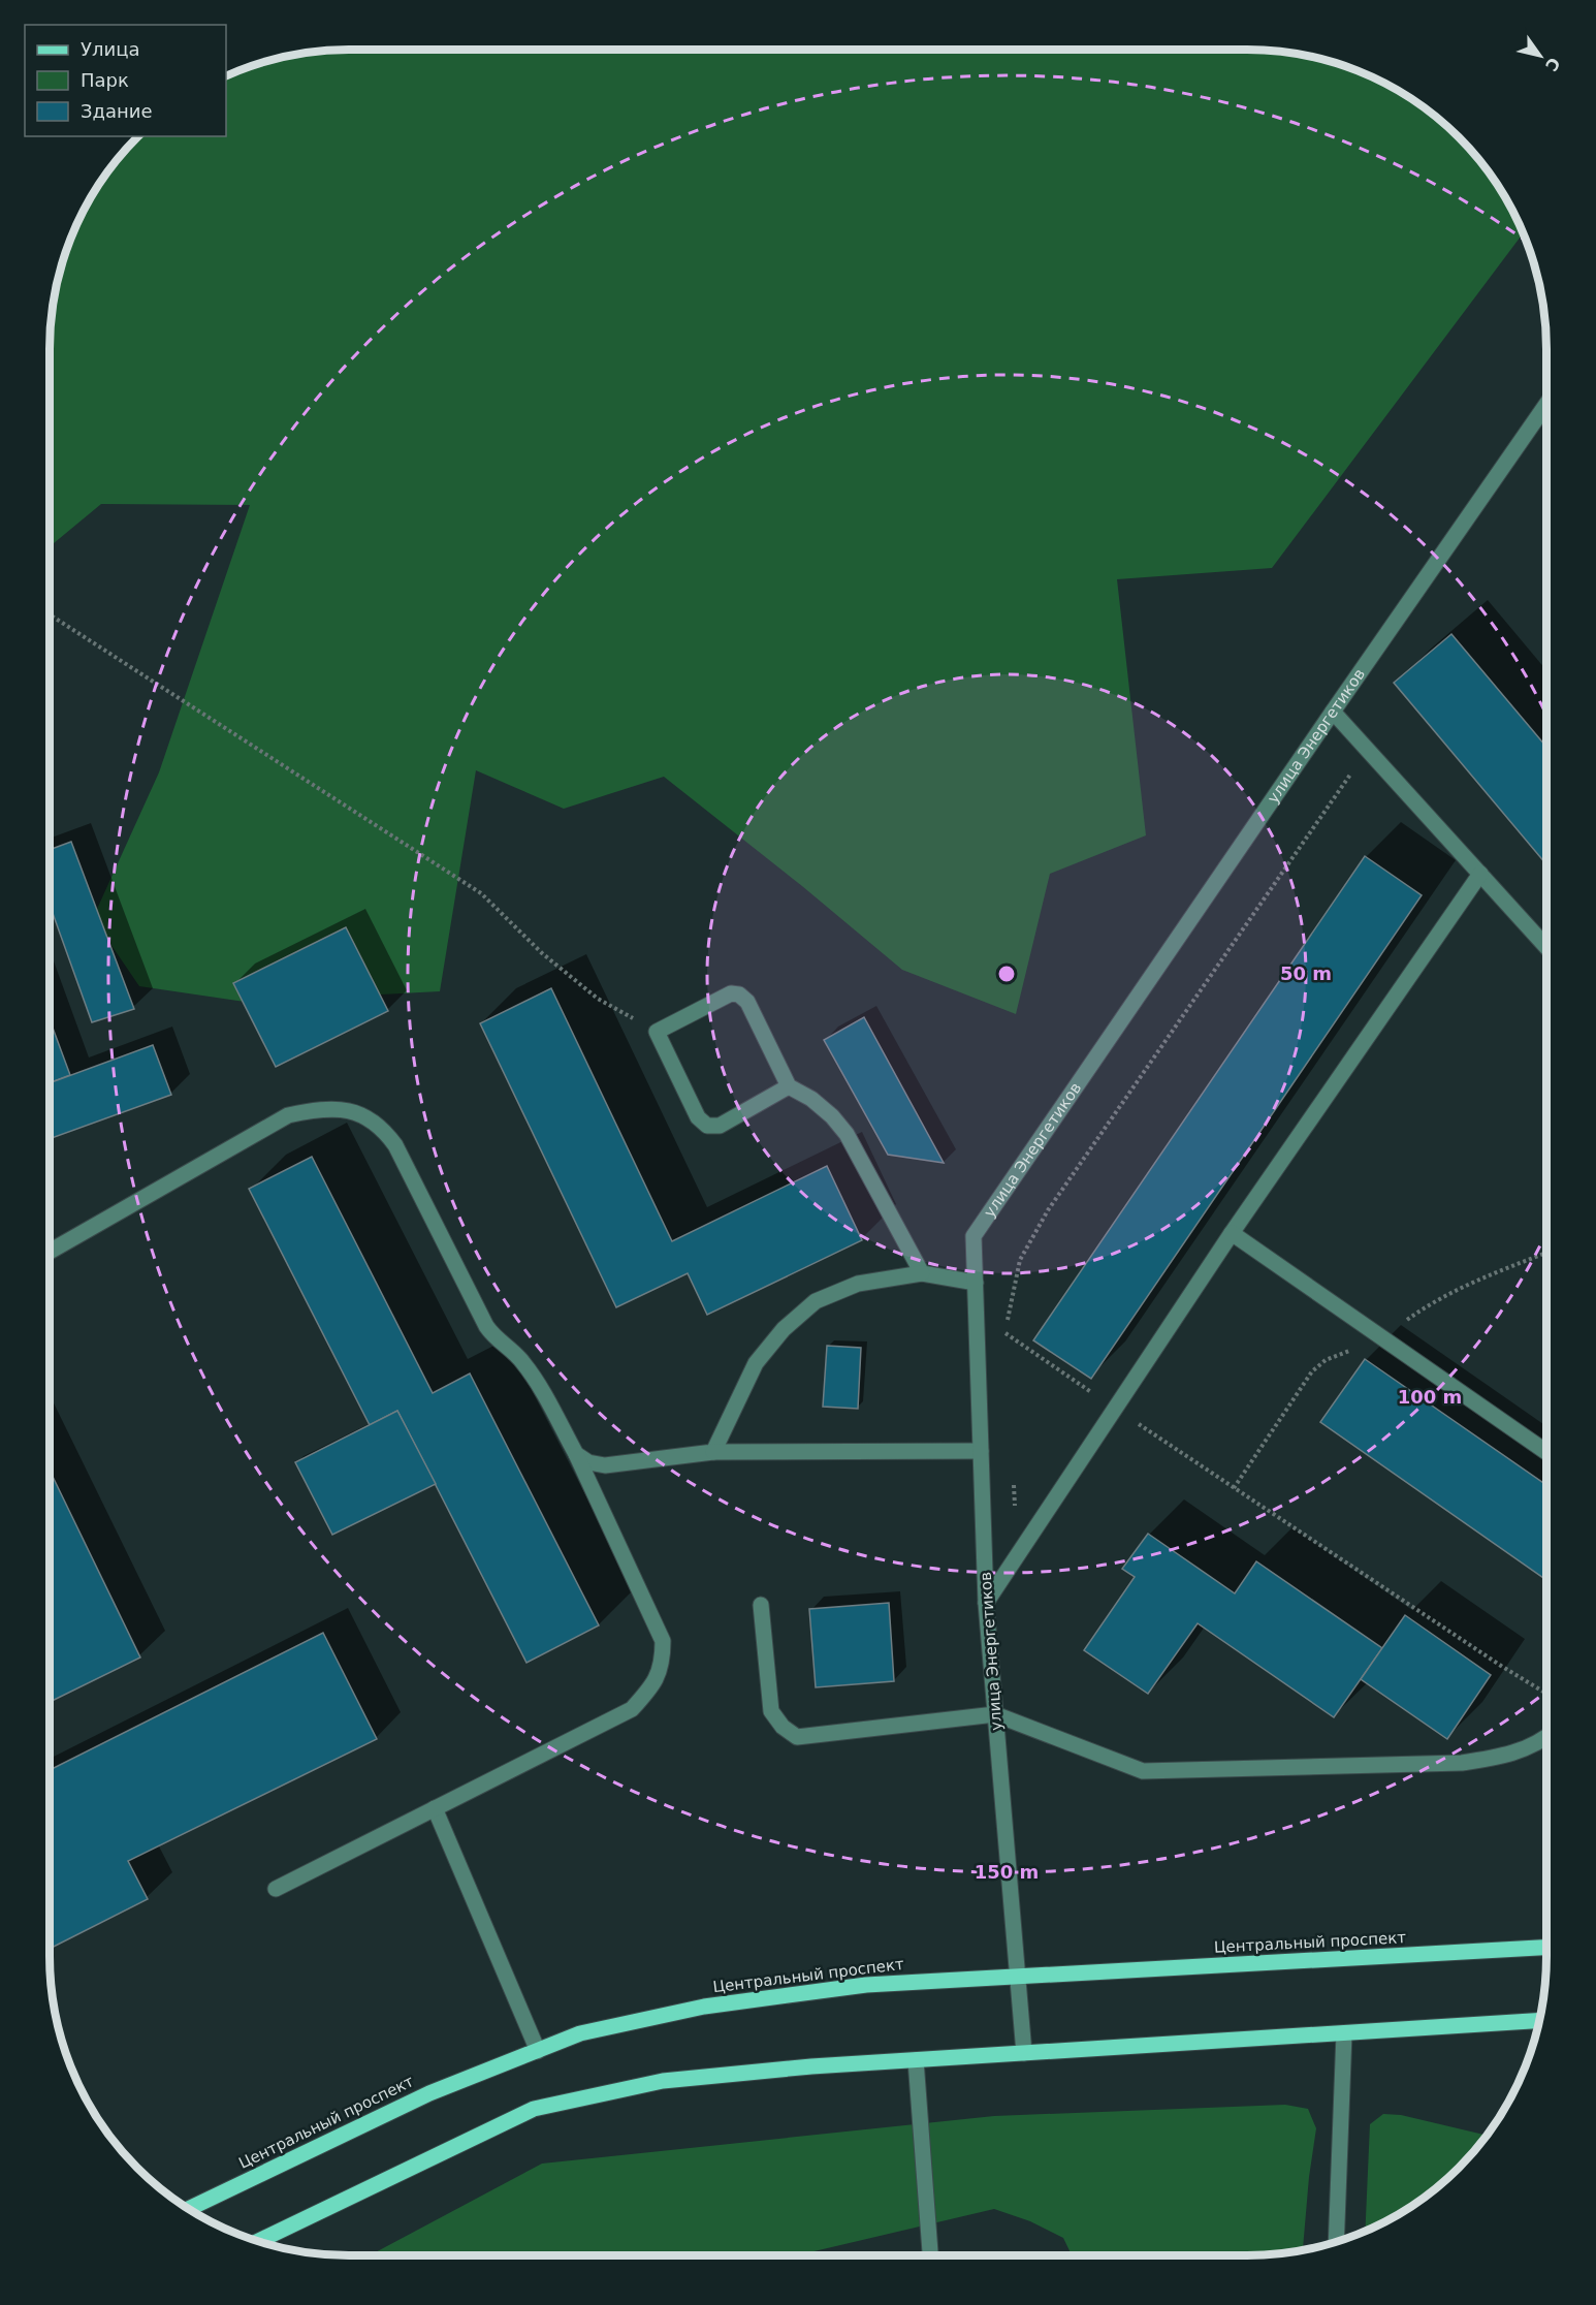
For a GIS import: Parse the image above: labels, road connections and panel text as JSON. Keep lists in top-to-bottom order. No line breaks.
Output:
{"streets":{"main road":["Центральный проспект"],"street":["улица Энергетиков"]},"crossings":[["улица Энергетиков","Центральный проспект"]],"legend":["Улица","Парк","Здание"],"north":"bottom right","rings":["50 m","100 m","150 m"]}
